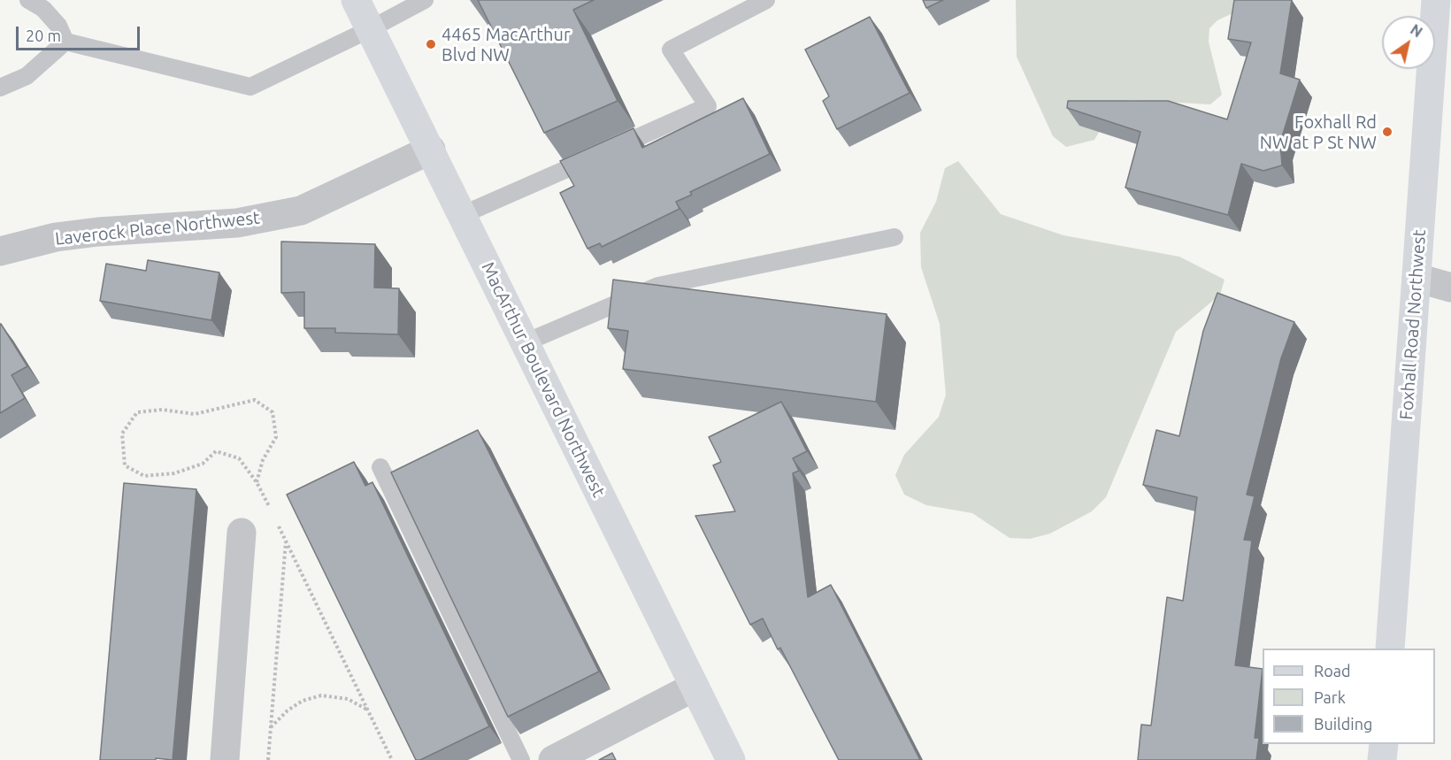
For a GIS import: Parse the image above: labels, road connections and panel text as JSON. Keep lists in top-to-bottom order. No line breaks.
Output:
{"streets":{"main road":["Foxhall Road Northwest","MacArthur Boulevard Northwest"],"street":["Laverock Place Northwest"]},"crossings":[["Laverock Place Northwest","MacArthur Boulevard Northwest"]],"places":["4465 MacArthur Blvd NW","Foxhall Rd NW at P St NW"],"legend":["Road","Park","Building"],"scale_bar":"20 m","north":"top right"}
